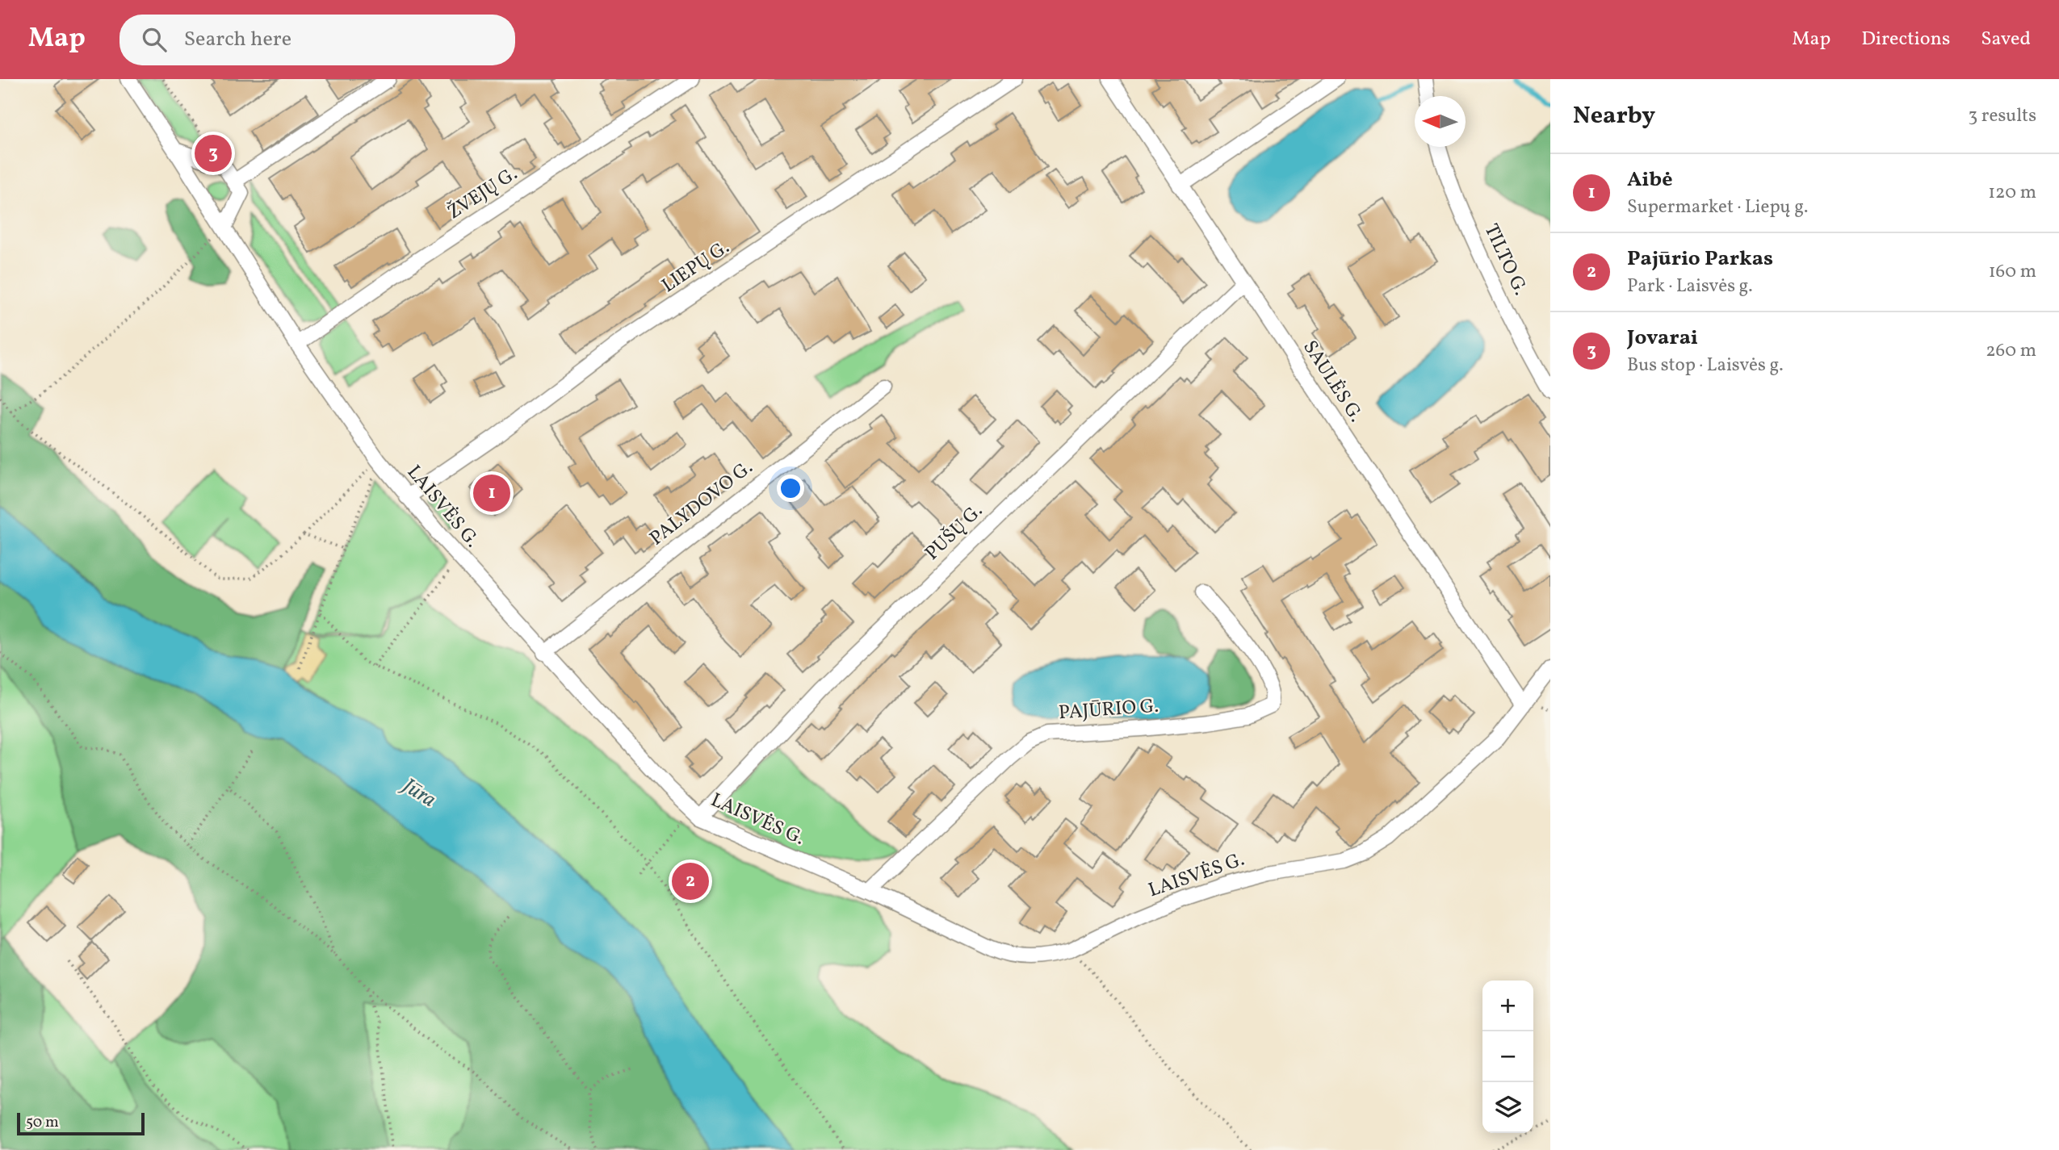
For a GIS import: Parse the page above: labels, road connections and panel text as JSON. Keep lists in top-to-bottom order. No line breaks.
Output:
{"streets":{"street":["ŽVEJŲ G.","TILTO G.","LIEPŲ G.","SAULĖS G.","PALYDOVO G.","LAISVĖS G.","PUŠŲ G.","PAJŪRIO G."]},"crossings":[["ŽVEJŲ G.","LAISVĖS G."],["LIEPŲ G.","LAISVĖS G."],["SAULĖS G.","LAISVĖS G."],["SAULĖS G.","PUŠŲ G."],["PALYDOVO G.","LAISVĖS G."],["LAISVĖS G.","PUŠŲ G."],["LAISVĖS G.","PAJŪRIO G."]],"water":["Jūra"],"scale_bar":"50 m","north":"left","page":{"header":"Map","search":"Search here","nav":["Map","Directions","Saved"],"heading":["Nearby","3 results"],"pins":["3","1","2"],"list":[{"mark":"1","name":"Aibė","note":"Supermarket · Liepų g.","value":"120 m"},{"mark":"2","name":"Pajūrio Parkas","note":"Park · Laisvės g.","value":"160 m"},{"mark":"3","name":"Jovarai","note":"Bus stop · Laisvės g.","value":"260 m"}],"map_buttons":["+","−"],"scale":"50 m"}}
